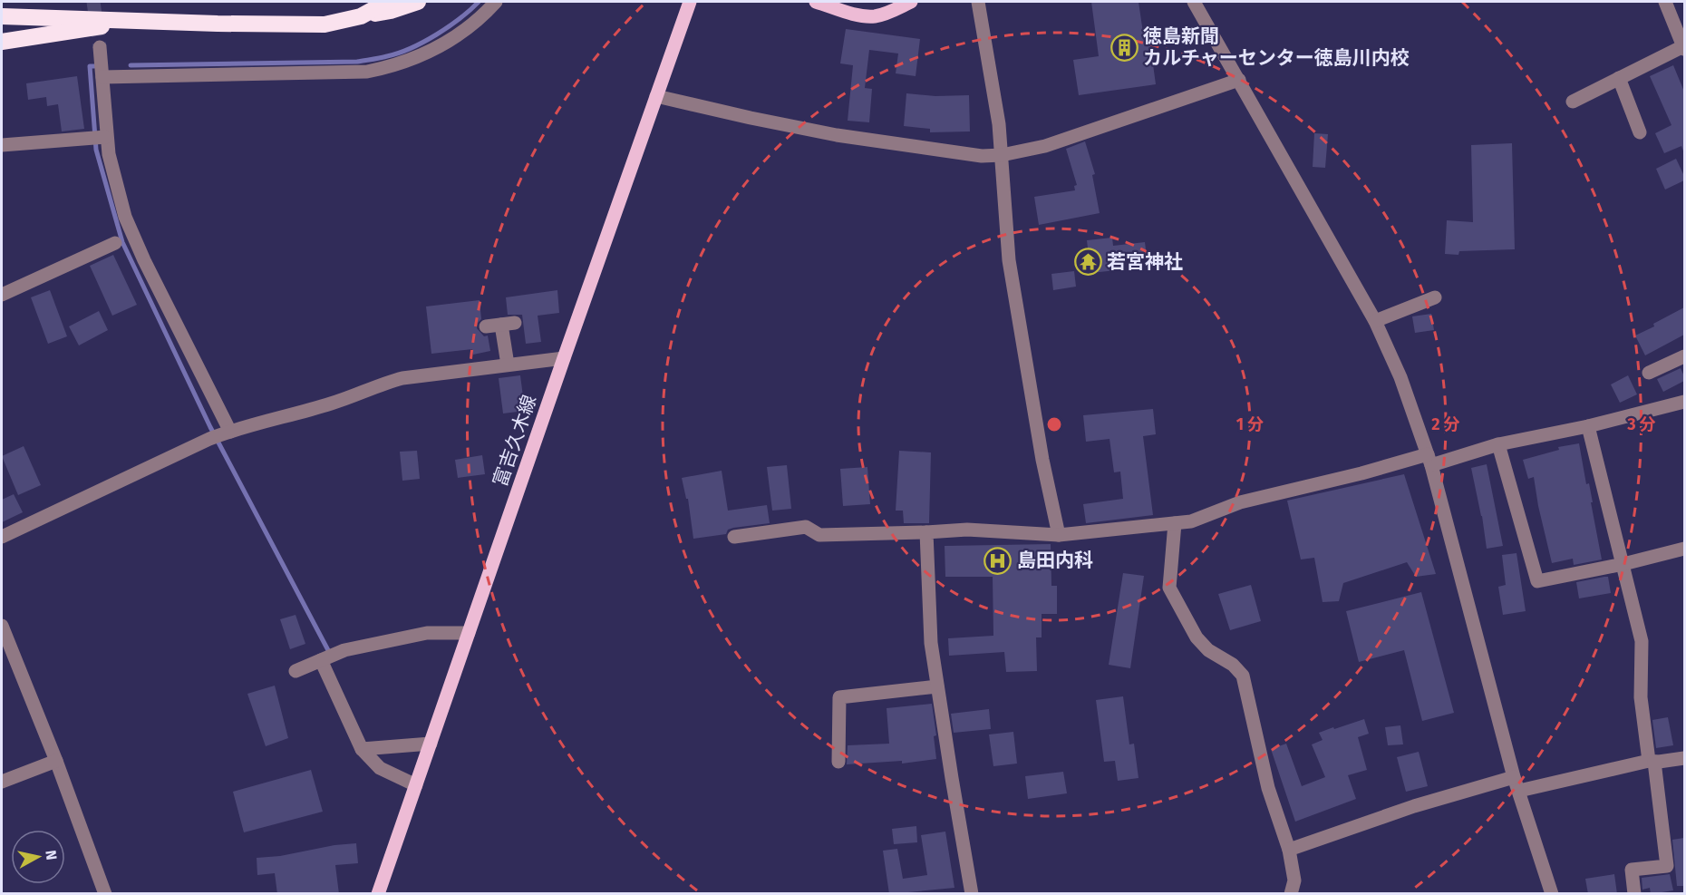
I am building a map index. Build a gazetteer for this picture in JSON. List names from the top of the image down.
{
  "streets": {
    "main road": ["富吉久木線"]
  },
  "places": {
    "building": ["徳島新聞 カルチャーセンター徳島川内校"],
    "temple": ["若宮神社"],
    "hospital": ["島田内科"]
  },
  "north": "right",
  "rings": ["1 分", "2 分", "3 分"]
}
